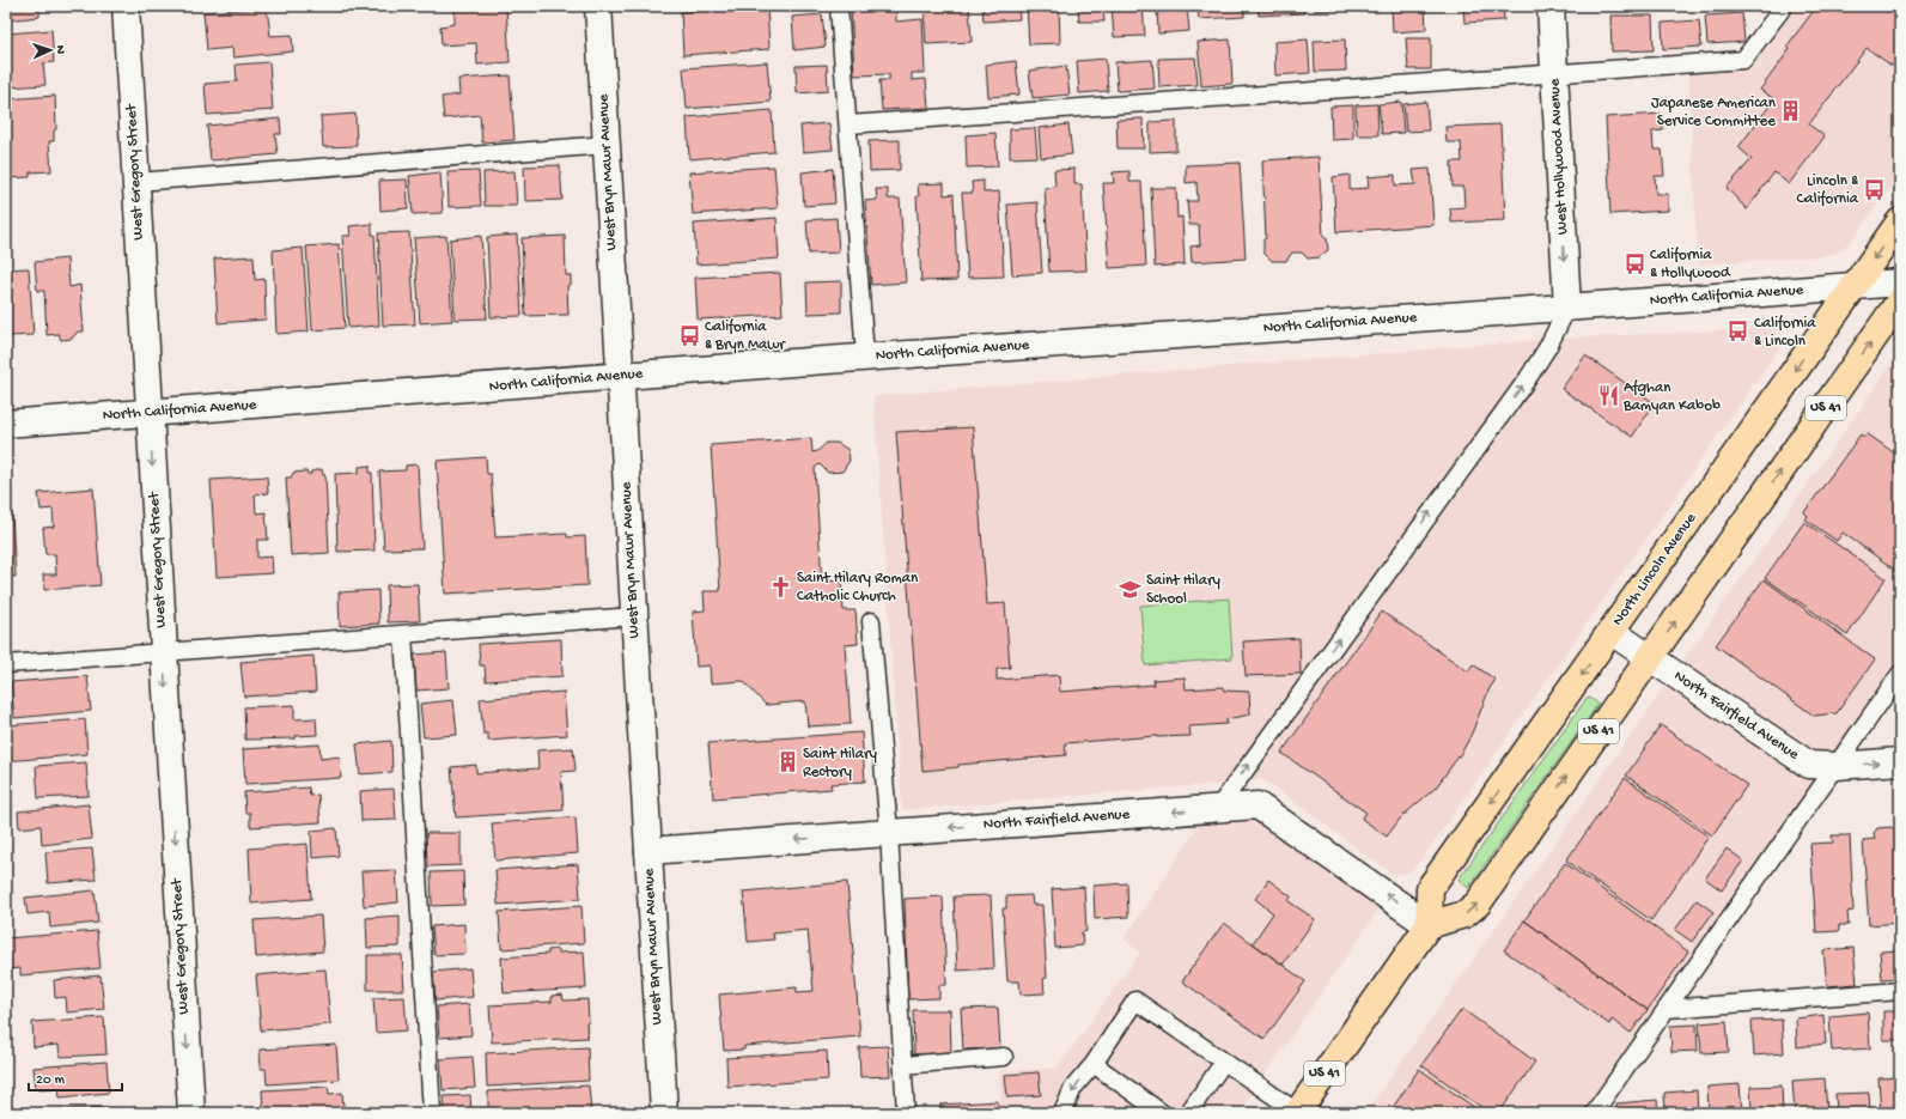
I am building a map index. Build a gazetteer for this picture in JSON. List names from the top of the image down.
{
  "streets": {
    "main road": ["US 41", "North Lincoln Avenue"],
    "street": [
      "West Hollywood Avenue",
      "West Gregory Street",
      "West Bryn Mawr Avenue",
      "North California Avenue",
      "North Fairfield Avenue"
    ]
  },
  "crossings": [
    ["West Hollywood Avenue", "North California Avenue"],
    ["West Gregory Street", "North California Avenue"],
    ["West Bryn Mawr Avenue", "North California Avenue"],
    ["West Bryn Mawr Avenue", "North Fairfield Avenue"],
    ["North California Avenue", "North Lincoln Avenue"],
    ["US 41", "North Lincoln Avenue"],
    ["US 41", "North Fairfield Avenue"],
    ["North Lincoln Avenue", "North Fairfield Avenue"]
  ],
  "one_way": ["West Hollywood Avenue", "West Gregory Street", "North Fairfield Avenue"],
  "places": {
    "building": ["Japanese American Service Committee", "Saint Hilary Rectory"],
    "bus stop": [
      "Lincoln & California",
      "California & Hollywood",
      "California & Lincoln",
      "California & Bryn Mawr"
    ],
    "restaurant": ["Afghan Bamyan Kabob"],
    "church": ["Saint Hilary Roman Catholic Church"],
    "school or university": ["Saint Hilary School"]
  },
  "scale_bar": "20 m",
  "north": "right"
}
